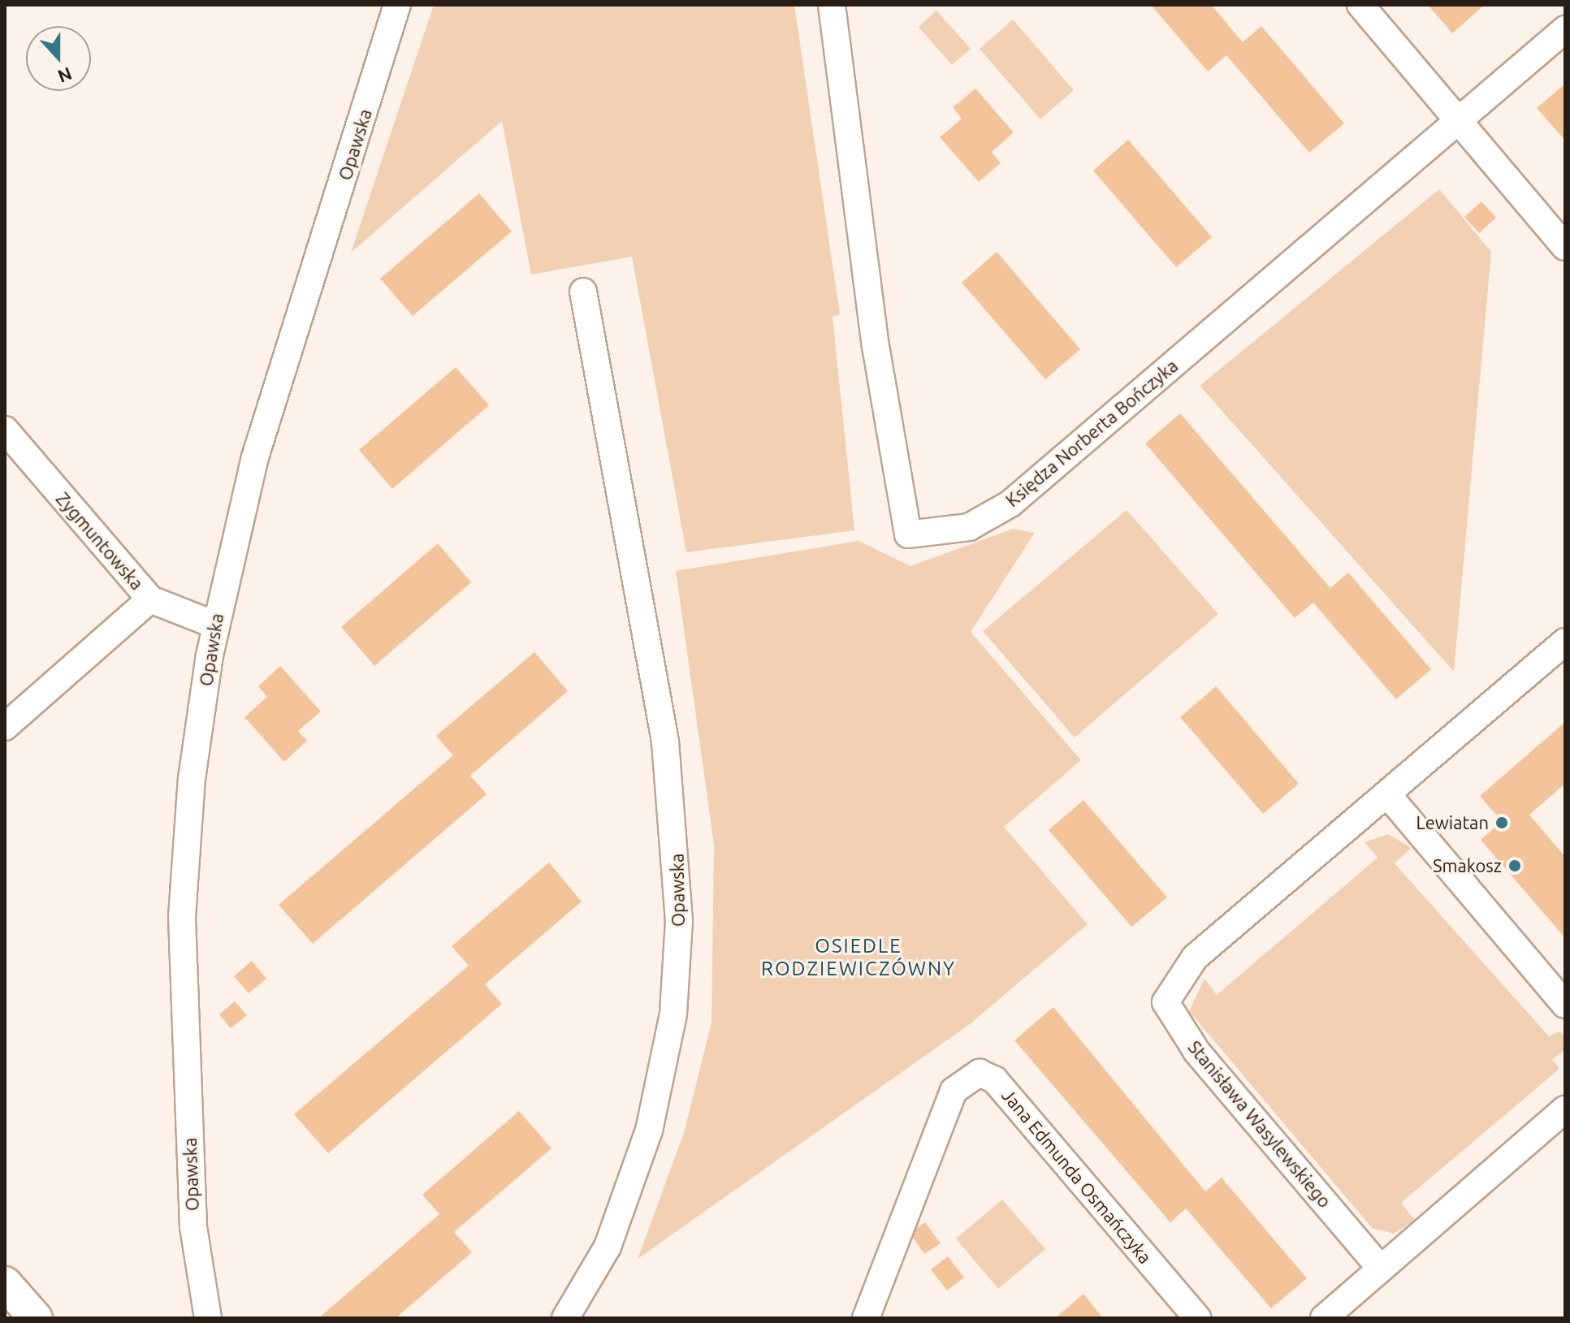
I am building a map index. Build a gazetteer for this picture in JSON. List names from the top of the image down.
{
  "streets": {
    "street": [
      "Opawska",
      "Księdza Norberta Bończyka",
      "Zygmuntowska",
      "Stanisława Wasylewskiego",
      "Jana Edmunda Osmańczyka"
    ]
  },
  "crossings": [
    ["Opawska", "Zygmuntowska"]
  ],
  "districts": ["OSIEDLE RODZIEWICZÓWNY"],
  "places": ["Lewiatan", "Smakosz"],
  "north": "bottom"
}
